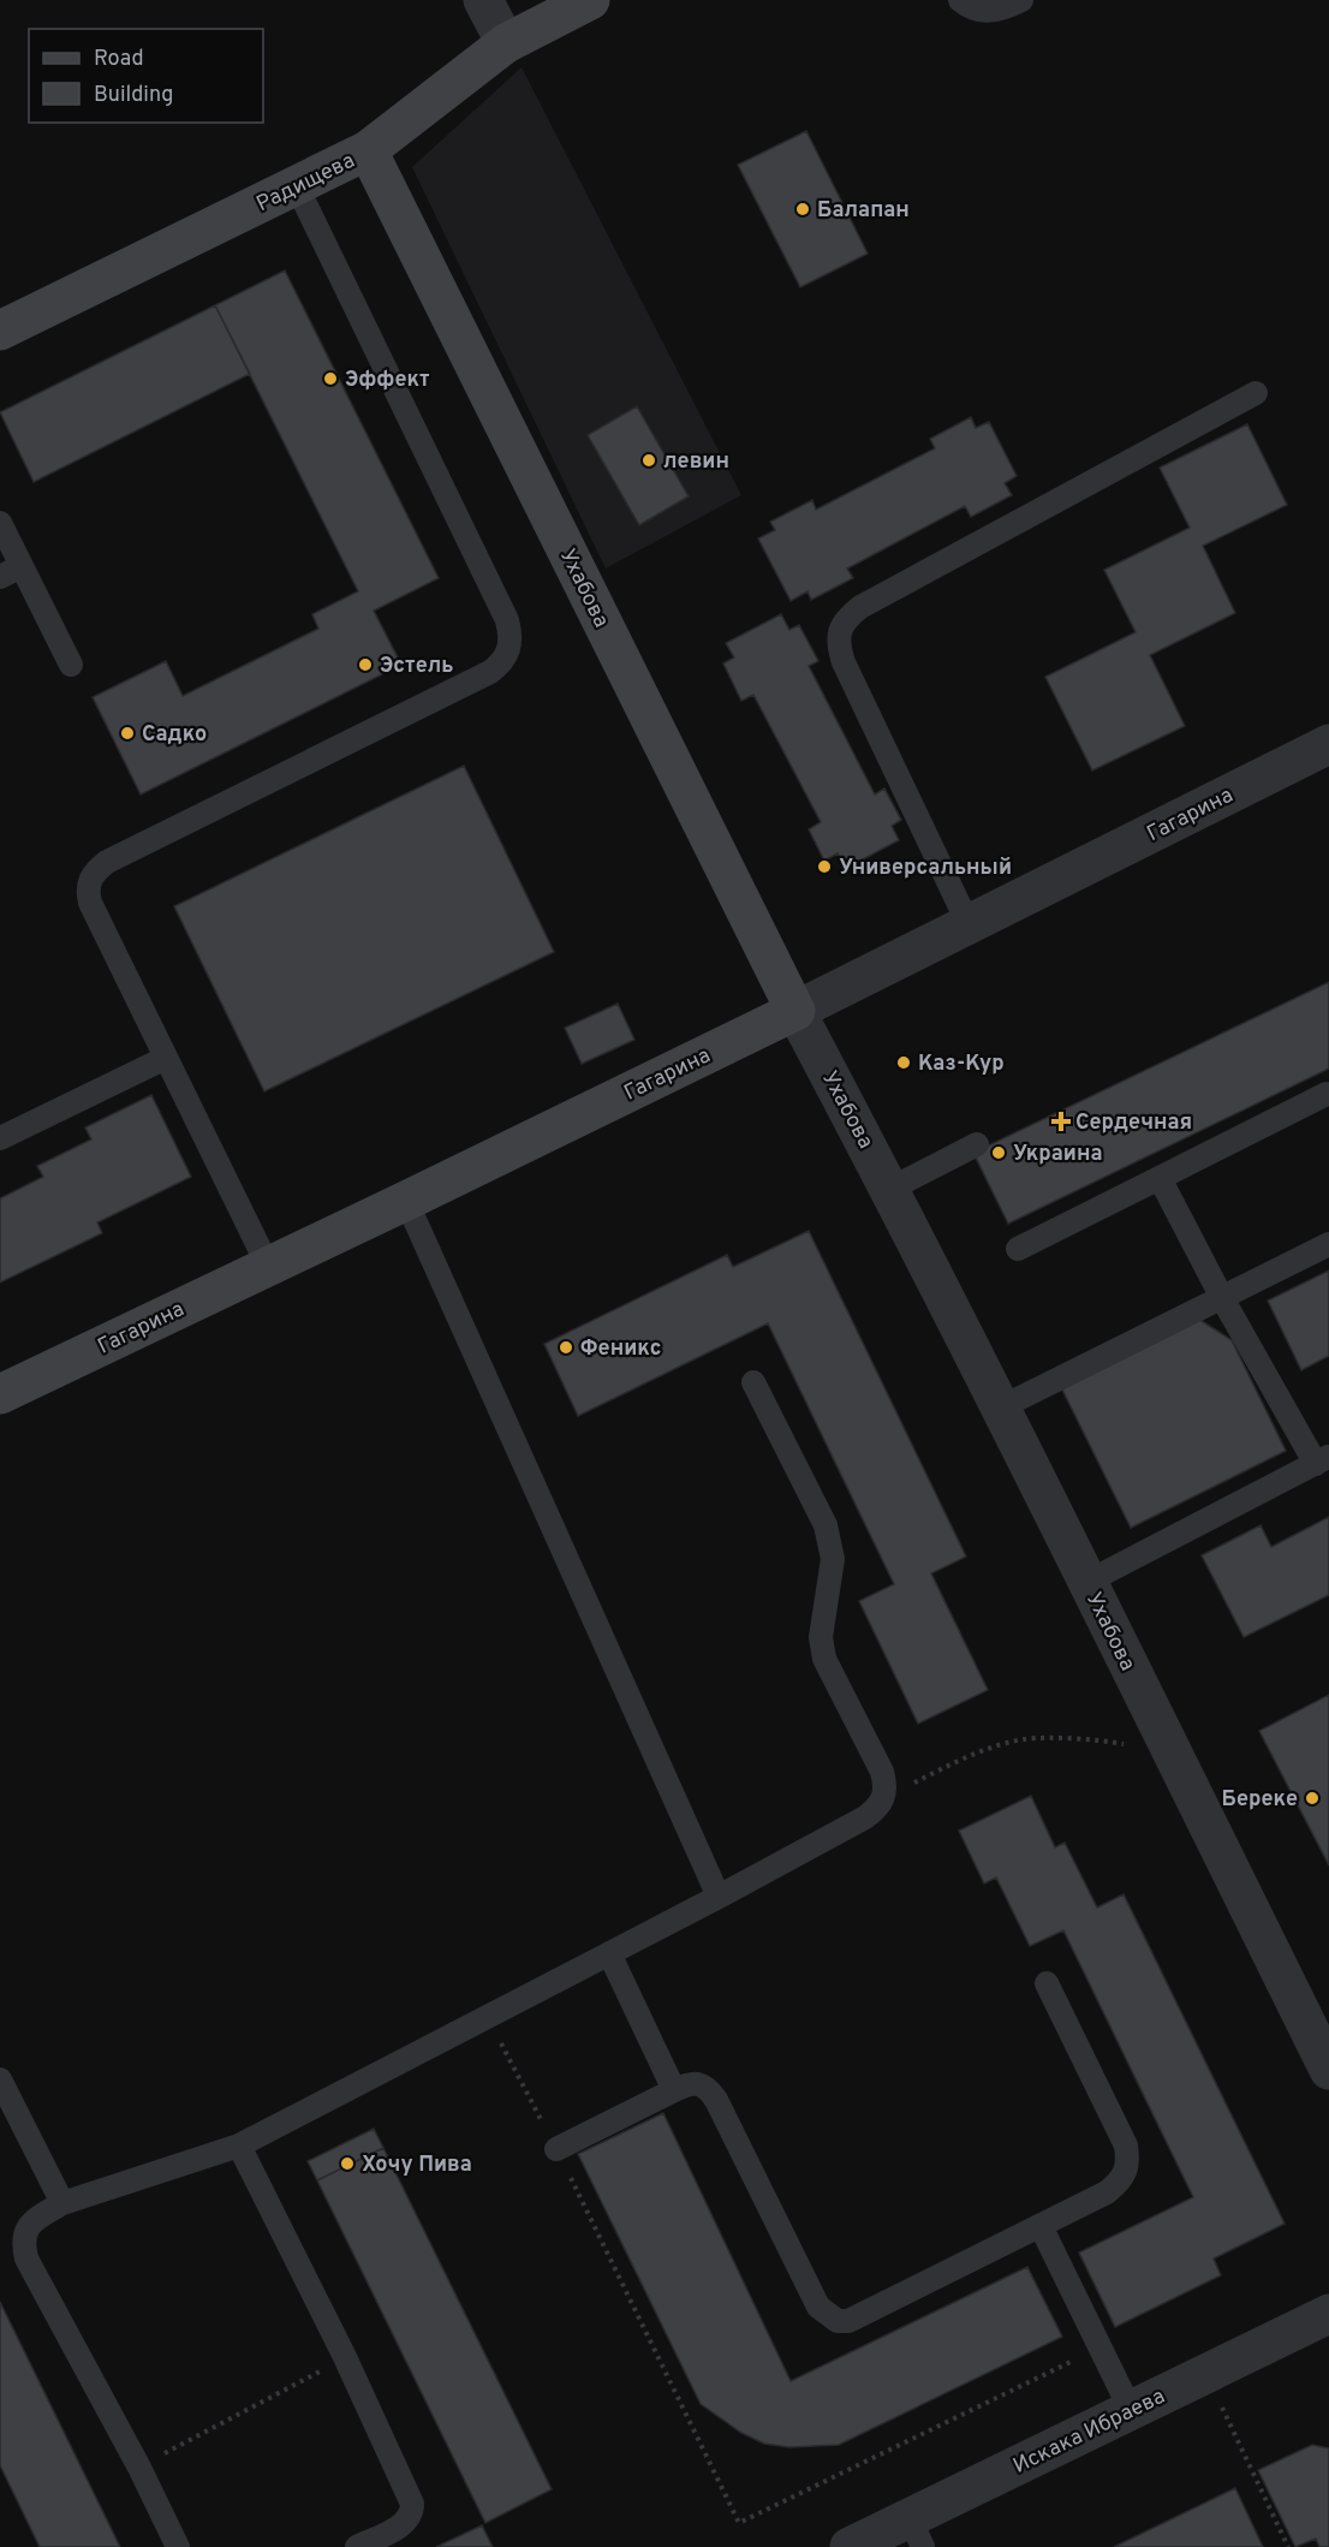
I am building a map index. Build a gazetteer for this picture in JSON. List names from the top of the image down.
{
  "streets": {
    "street": [
      "Радищева",
      "Ухабова",
      "Гагарина",
      "Искака Ибраева"
    ]
  },
  "crossings": [
    ["Радищева", "Ухабова"],
    ["Ухабова", "Гагарина"]
  ],
  "places": {
    "other": [
      "Балапан",
      "Эффект",
      "левин",
      "Эстель",
      "Садко",
      "Универсальный",
      "Каз-Кур",
      "Украина",
      "Феникс",
      "Береке",
      "Хочу Пива"
    ],
    "health": ["Сердечная"]
  },
  "legend": ["Road", "Building"]
}
